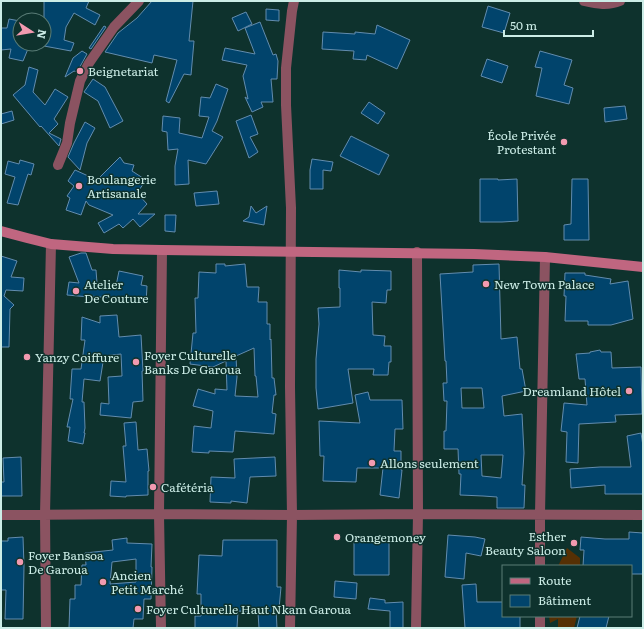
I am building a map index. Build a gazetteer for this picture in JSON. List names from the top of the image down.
{
  "places": [
    "Beignetariat",
    "École Privée Protestant",
    "Boulangerie Artisanale",
    "New Town Palace",
    "Atelier De Couture",
    "Yanzy Coiffure",
    "Foyer Culturelle Banks De Garoua",
    "Dreamland Hôtel",
    "Allons seulement",
    "Cafétéria",
    "Orangemoney",
    "Esther Beauty Saloon",
    "Foyer Bansoa De Garoua",
    "Ancien Petit Marché",
    "Foyer Culturelle Haut Nkam Garoua"
  ],
  "legend": ["Route", "Bâtiment"],
  "scale_bar": "50 m",
  "north": "right"
}
